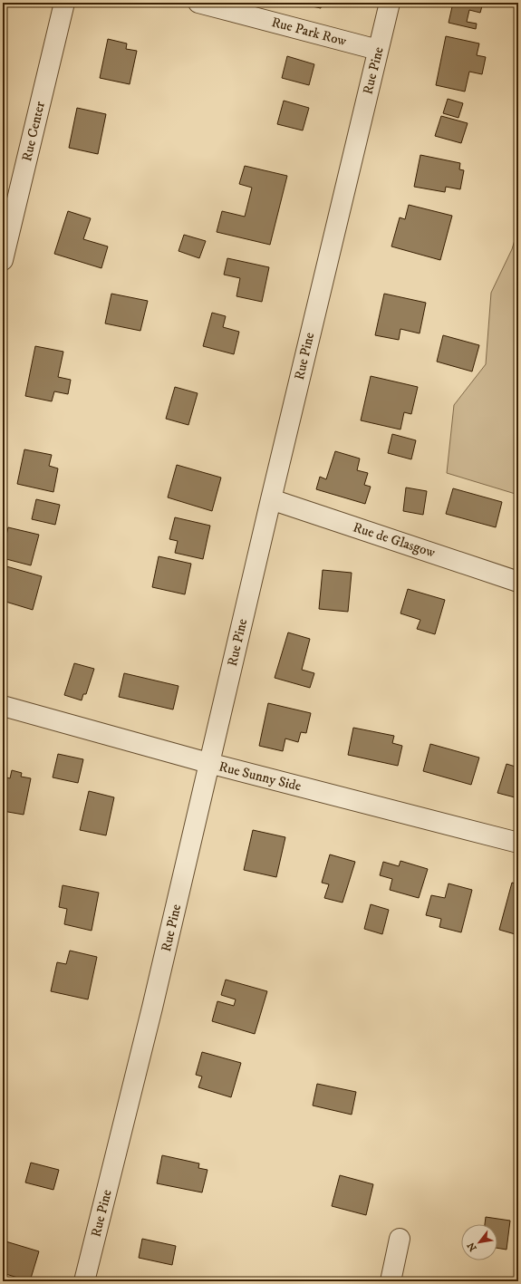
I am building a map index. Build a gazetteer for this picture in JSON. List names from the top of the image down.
{
  "streets": {
    "street": [
      "Rue Park Row",
      "Rue Pine",
      "Rue Center",
      "Rue de Glasgow",
      "Rue Sunny Side"
    ]
  },
  "crossings": [
    ["Rue Park Row", "Rue Pine"],
    ["Rue Pine", "Rue de Glasgow"],
    ["Rue Pine", "Rue Sunny Side"]
  ],
  "north": "bottom left"
}
